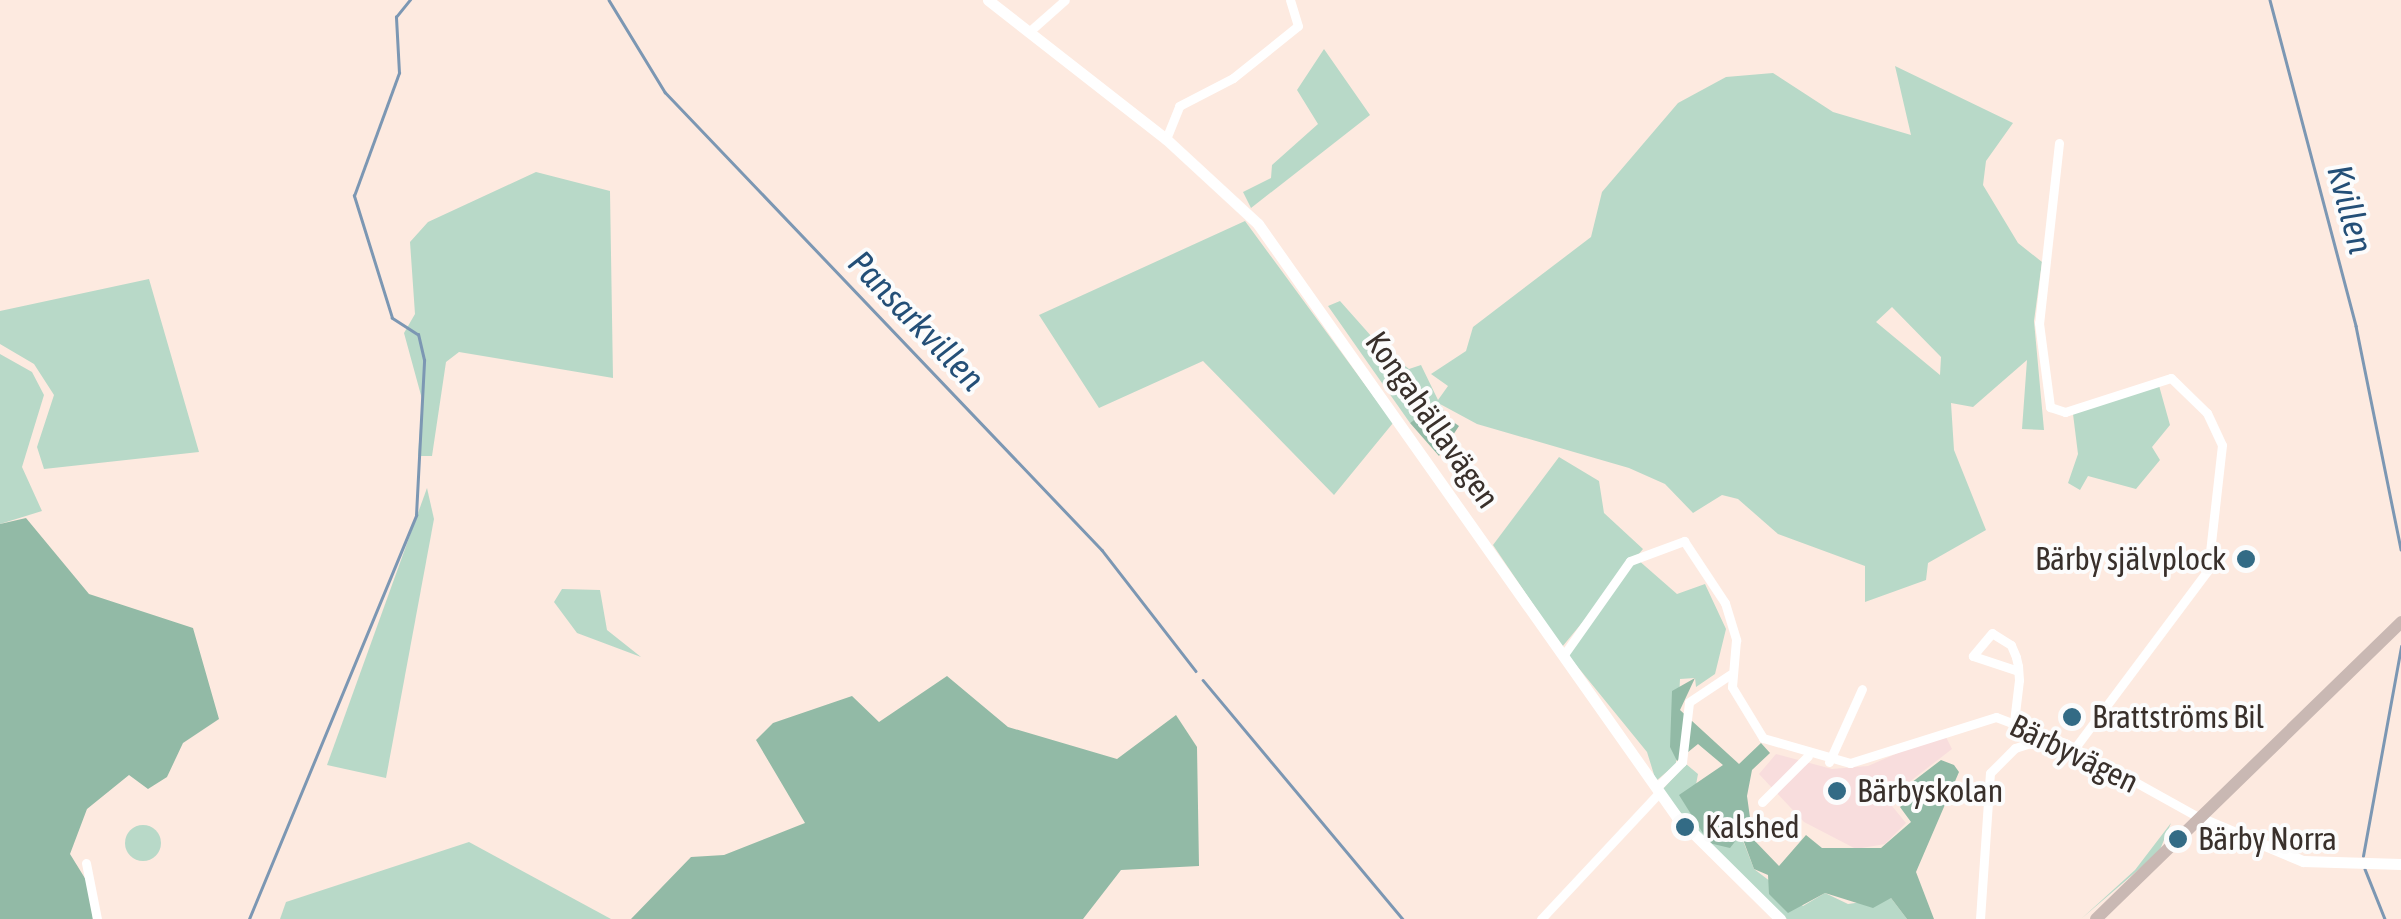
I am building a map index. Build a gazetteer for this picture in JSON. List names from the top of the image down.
{
  "streets": {
    "street": ["Kongahällavägen", "Bärbyvägen"]
  },
  "water": ["Kvillen", "Pansarkvillen"],
  "places": [
    "Bärby självplock",
    "Brattströms Bil",
    "Bärbyskolan",
    "Kalshed",
    "Bärby Norra"
  ]
}
